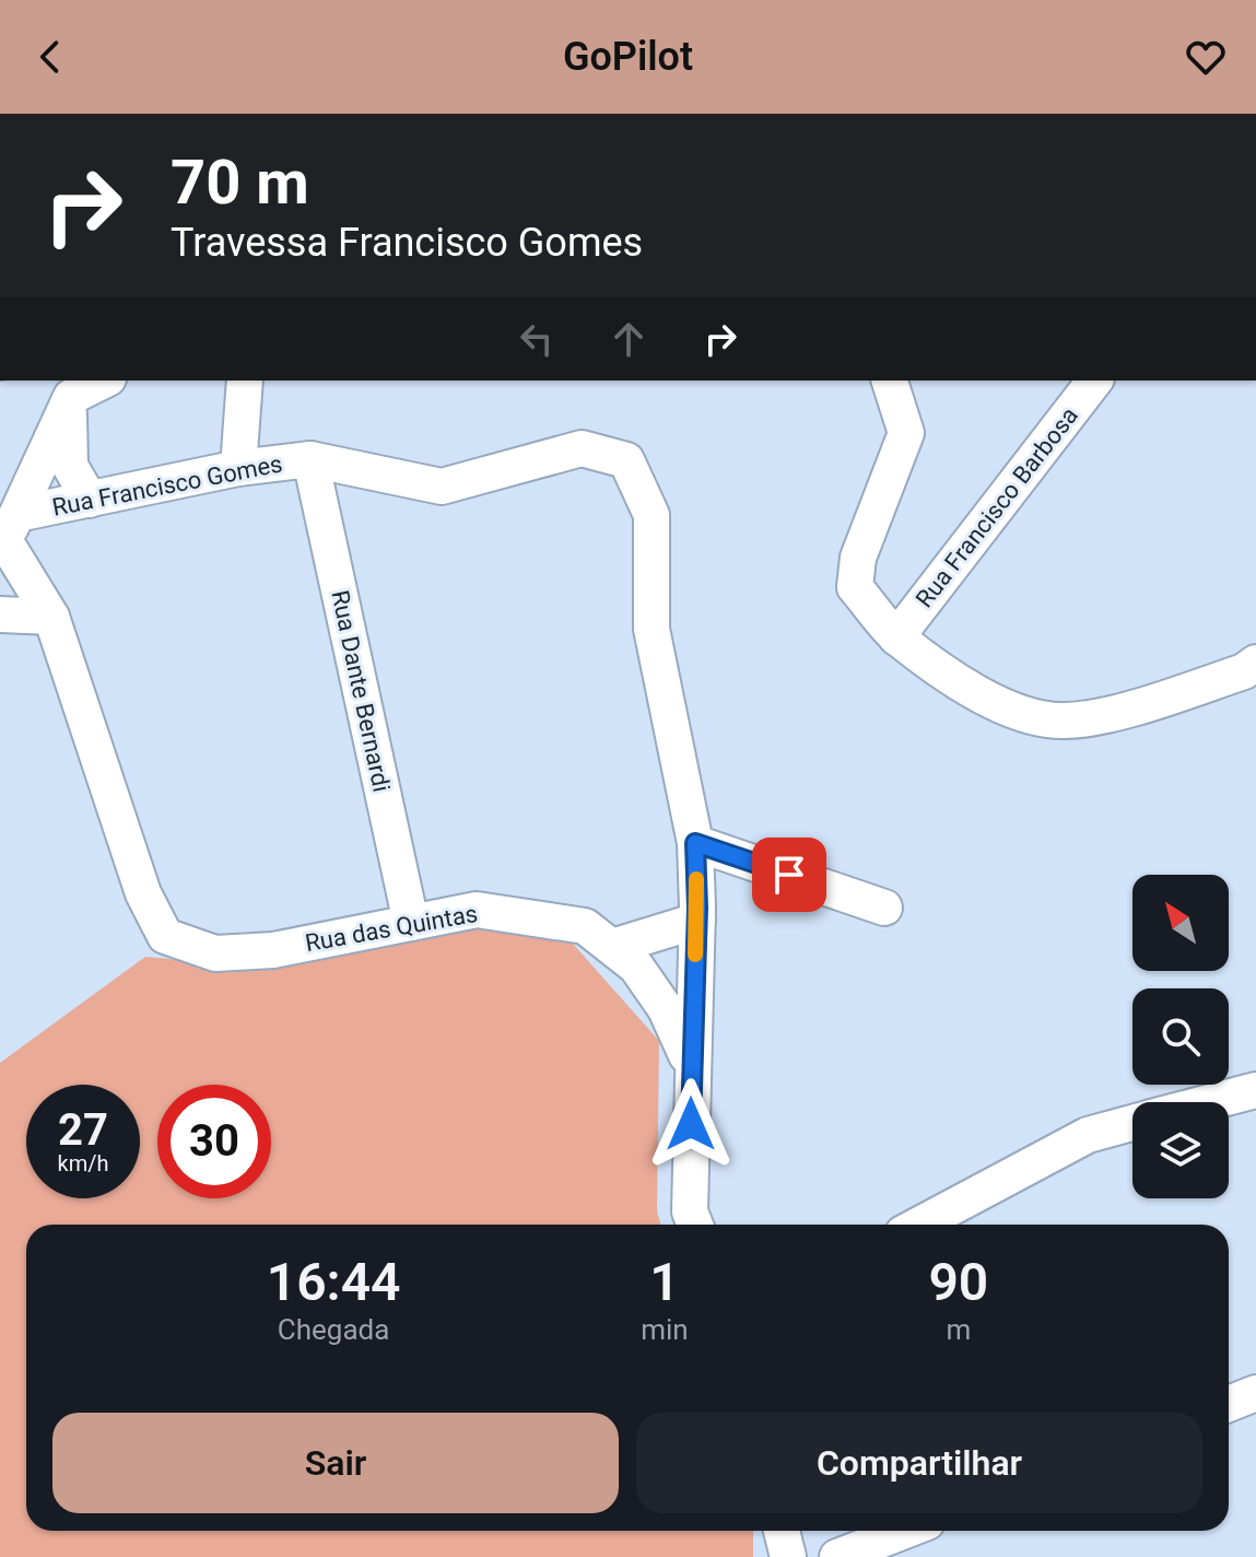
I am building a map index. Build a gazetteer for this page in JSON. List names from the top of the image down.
{
  "streets": {
    "street": [
      "Rua Francisco Gomes",
      "Rua Francisco Barbosa",
      "Rua Dante Bernardi",
      "Rua das Quintas"
    ]
  },
  "crossings": [
    ["Rua Francisco Gomes", "Rua Dante Bernardi"],
    ["Rua Francisco Gomes", "Rua das Quintas"],
    ["Rua Dante Bernardi", "Rua das Quintas"]
  ],
  "north": "top left",
  "page": {
    "header": "GoPilot",
    "turn": ["70 m", "Travessa Francisco Gomes"],
    "speed": "27 km/h",
    "limit": "30",
    "eta": [
      "16:44",
      "Chegada",
      "1",
      "min",
      "90",
      "m"
    ],
    "buttons": ["Sair", "Compartilhar"]
  }
}
